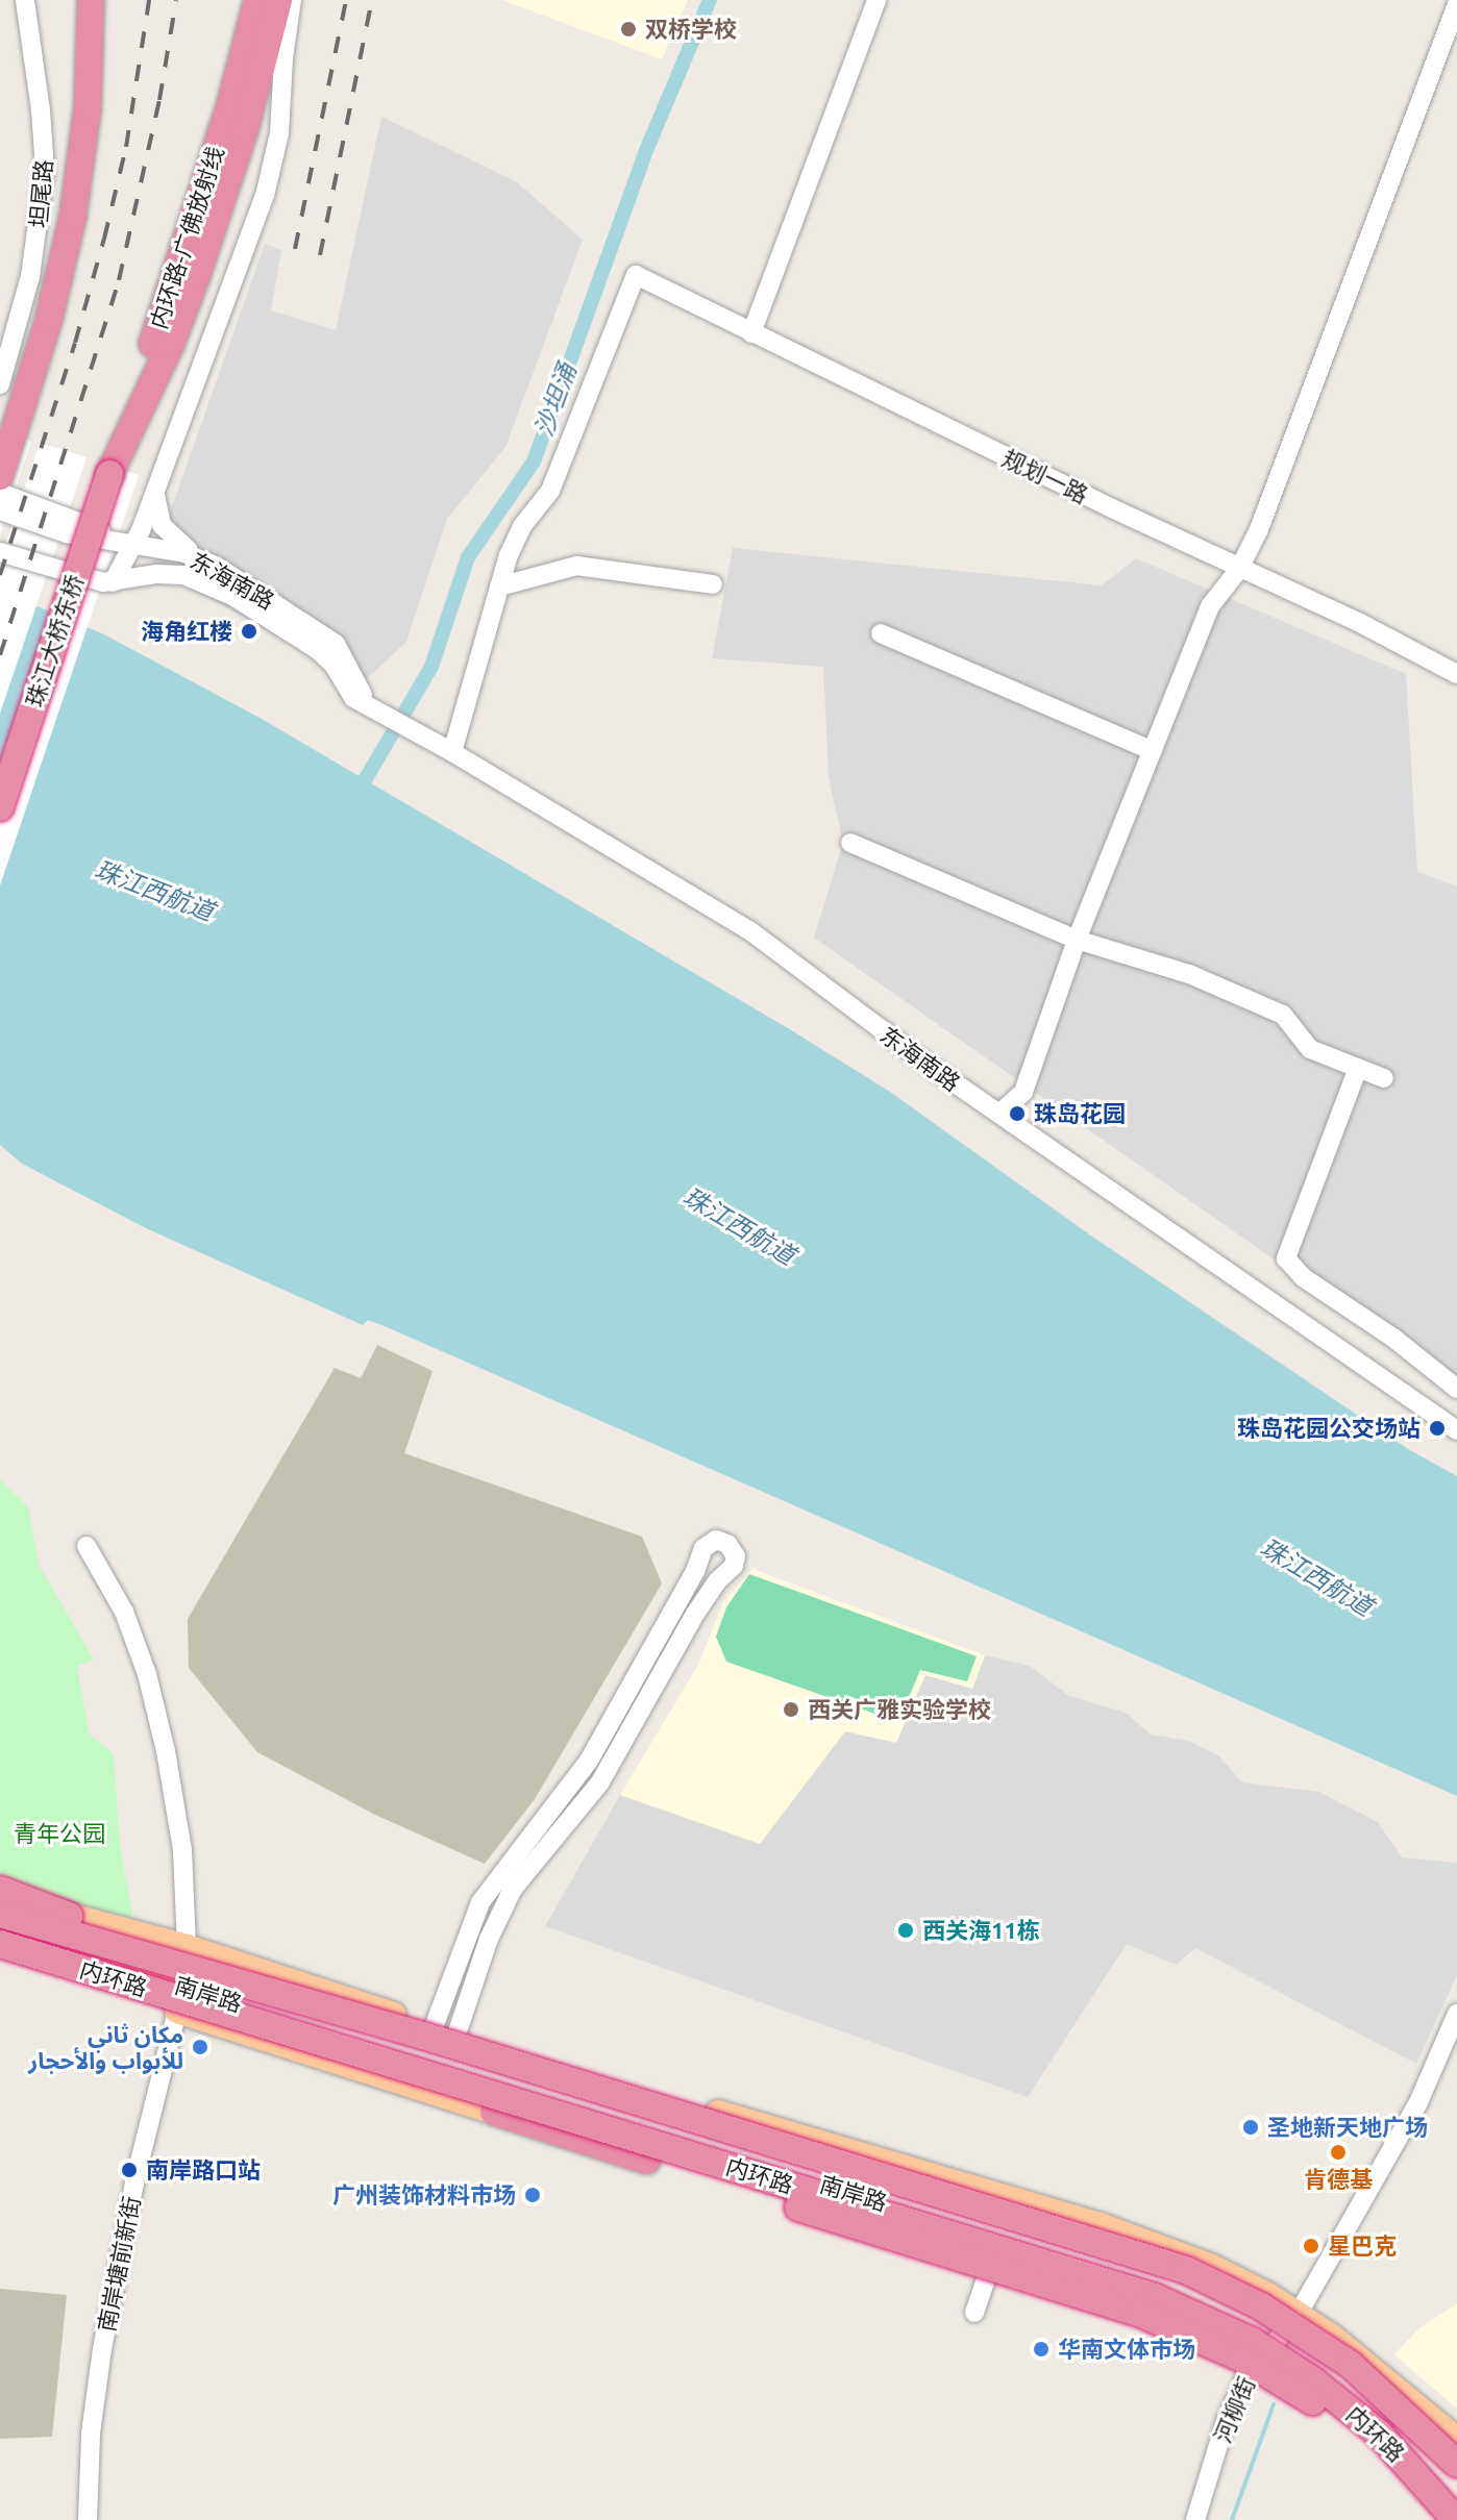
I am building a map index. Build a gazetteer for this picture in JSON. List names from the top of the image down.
{
  "streets": {
    "highway": ["内环路-广佛放射线", "珠江大桥东桥", "内环路"],
    "main road": ["南岸路"],
    "street": [
      "坦尾路",
      "规划一路",
      "东海南路",
      "南岸塘前新街",
      "河柳街"
    ]
  },
  "crossings": [
    ["内环路-广佛放射线", "珠江大桥东桥"],
    ["内环路", "南岸路"],
    ["南岸路", "河柳街"]
  ],
  "water": ["沙坦涌", "珠江西航道"],
  "parks": ["青年公园"],
  "places": [
    "双桥学校",
    "海角红楼",
    "珠岛花园",
    "珠岛花园公交场站",
    "西关广雅实验学校",
    "西关海11栋",
    "مكان ثاني للأبواب والأحجار",
    "圣地新天地广场",
    "肯德基",
    "南岸路口站",
    "广州装饰材料市场",
    "星巴克",
    "华南文体市场"
  ]
}
